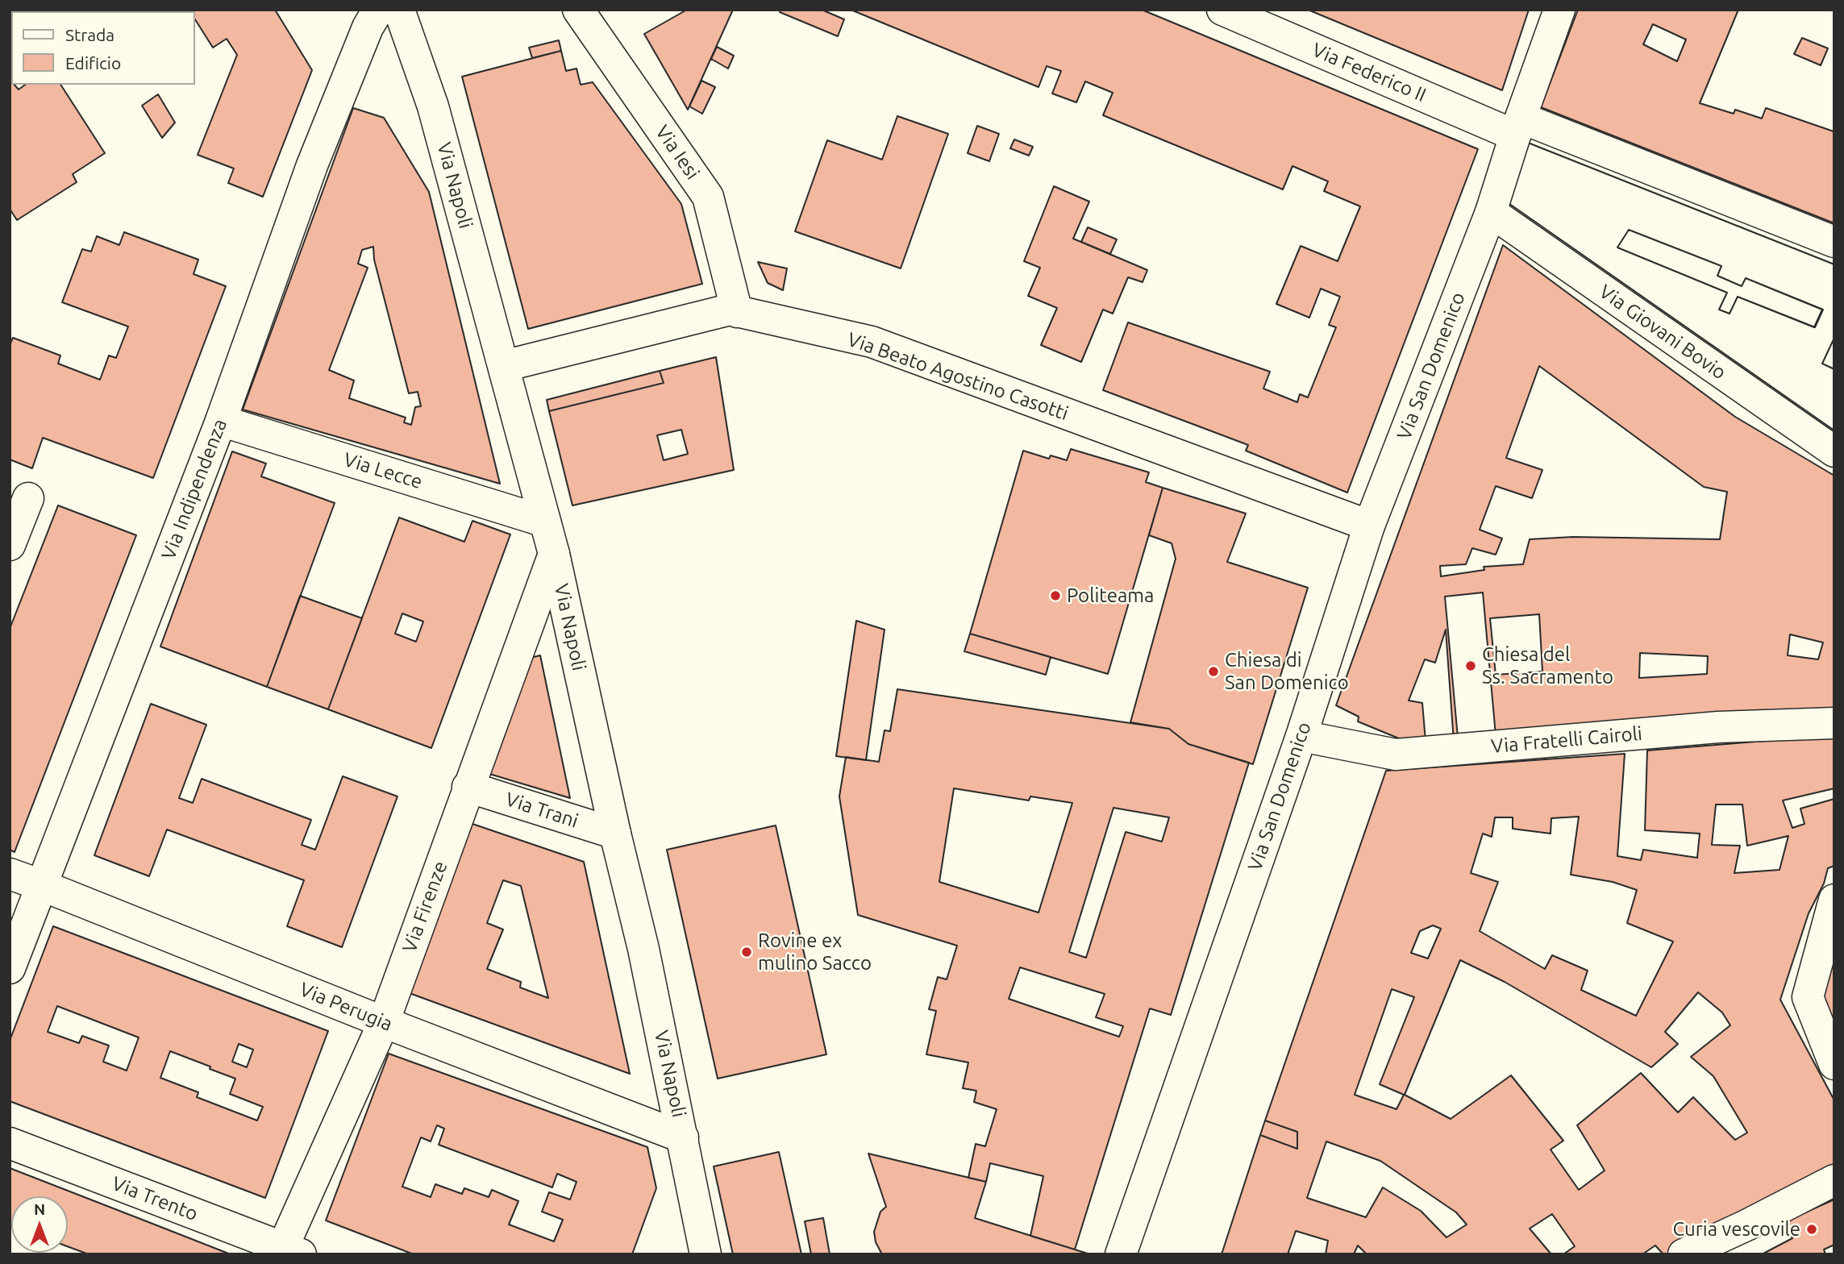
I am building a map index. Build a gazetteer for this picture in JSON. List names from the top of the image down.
{
  "streets": {
    "street": [
      "Via Federico II",
      "Via Iesi",
      "Via Napoli",
      "Via Giovani Bovio",
      "Via San Domenico",
      "Via Beato Agostino Casotti",
      "Via Lecce",
      "Via Indipendenza",
      "Via Fratelli Cairoli",
      "Via Trani",
      "Via Firenze",
      "Via Perugia",
      "Via Trento"
    ]
  },
  "crossings": [
    ["Via Federico II", "Via San Domenico"],
    ["Via Iesi", "Via Beato Agostino Casotti"],
    ["Via Napoli", "Via Beato Agostino Casotti"],
    ["Via Napoli", "Via Lecce"],
    ["Via Napoli", "Via Trani"],
    ["Via Napoli", "Via Firenze"],
    ["Via Napoli", "Via Perugia"],
    ["Via Giovani Bovio", "Via San Domenico"],
    ["Via San Domenico", "Via Beato Agostino Casotti"],
    ["Via San Domenico", "Via Fratelli Cairoli"],
    ["Via Lecce", "Via Indipendenza"],
    ["Via Indipendenza", "Via Perugia"],
    ["Via Trani", "Via Firenze"],
    ["Via Firenze", "Via Perugia"],
    ["Via Firenze", "Via Trento"]
  ],
  "places": [
    "Politeama",
    "Chiesa del Ss. Sacramento",
    "Chiesa di San Domenico",
    "Rovine ex mulino Sacco",
    "Curia vescovile"
  ],
  "legend": ["Strada", "Edificio"],
  "north": "top"
}
